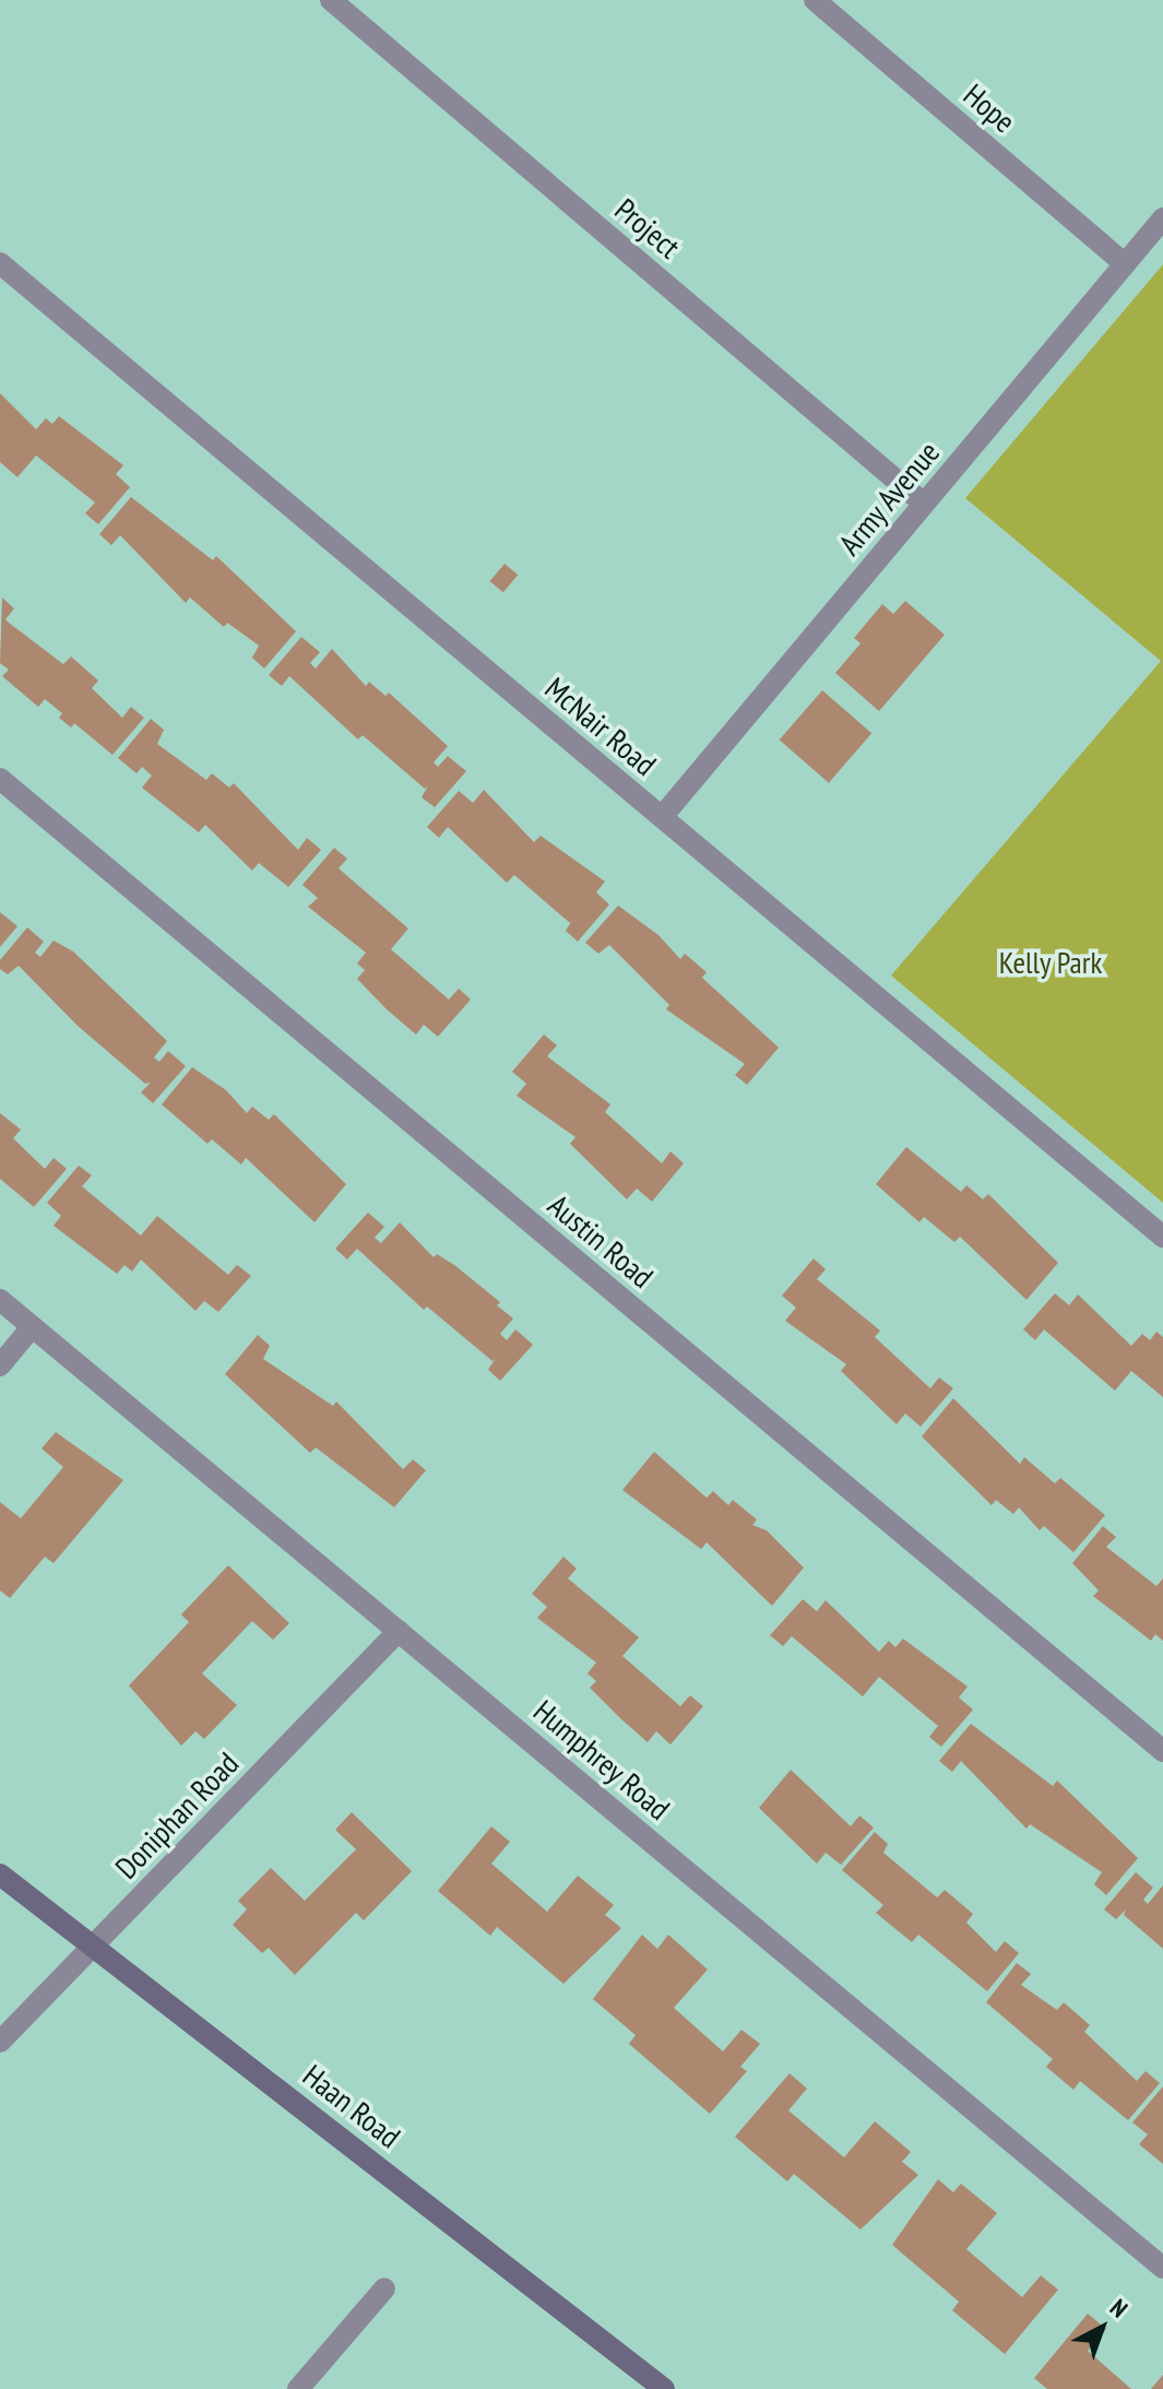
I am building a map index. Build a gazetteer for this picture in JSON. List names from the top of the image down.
{
  "streets": {
    "street": [
      "Hope",
      "Project",
      "Army Avenue",
      "McNair Road",
      "Austin Road",
      "Humphrey Road",
      "Doniphan Road",
      "Haan Road"
    ]
  },
  "crossings": [
    ["Hope", "Army Avenue"],
    ["Project", "Army Avenue"],
    ["Army Avenue", "McNair Road"],
    ["Humphrey Road", "Doniphan Road"],
    ["Doniphan Road", "Haan Road"]
  ],
  "parks": ["Kelly Park"],
  "north": "top right"
}
